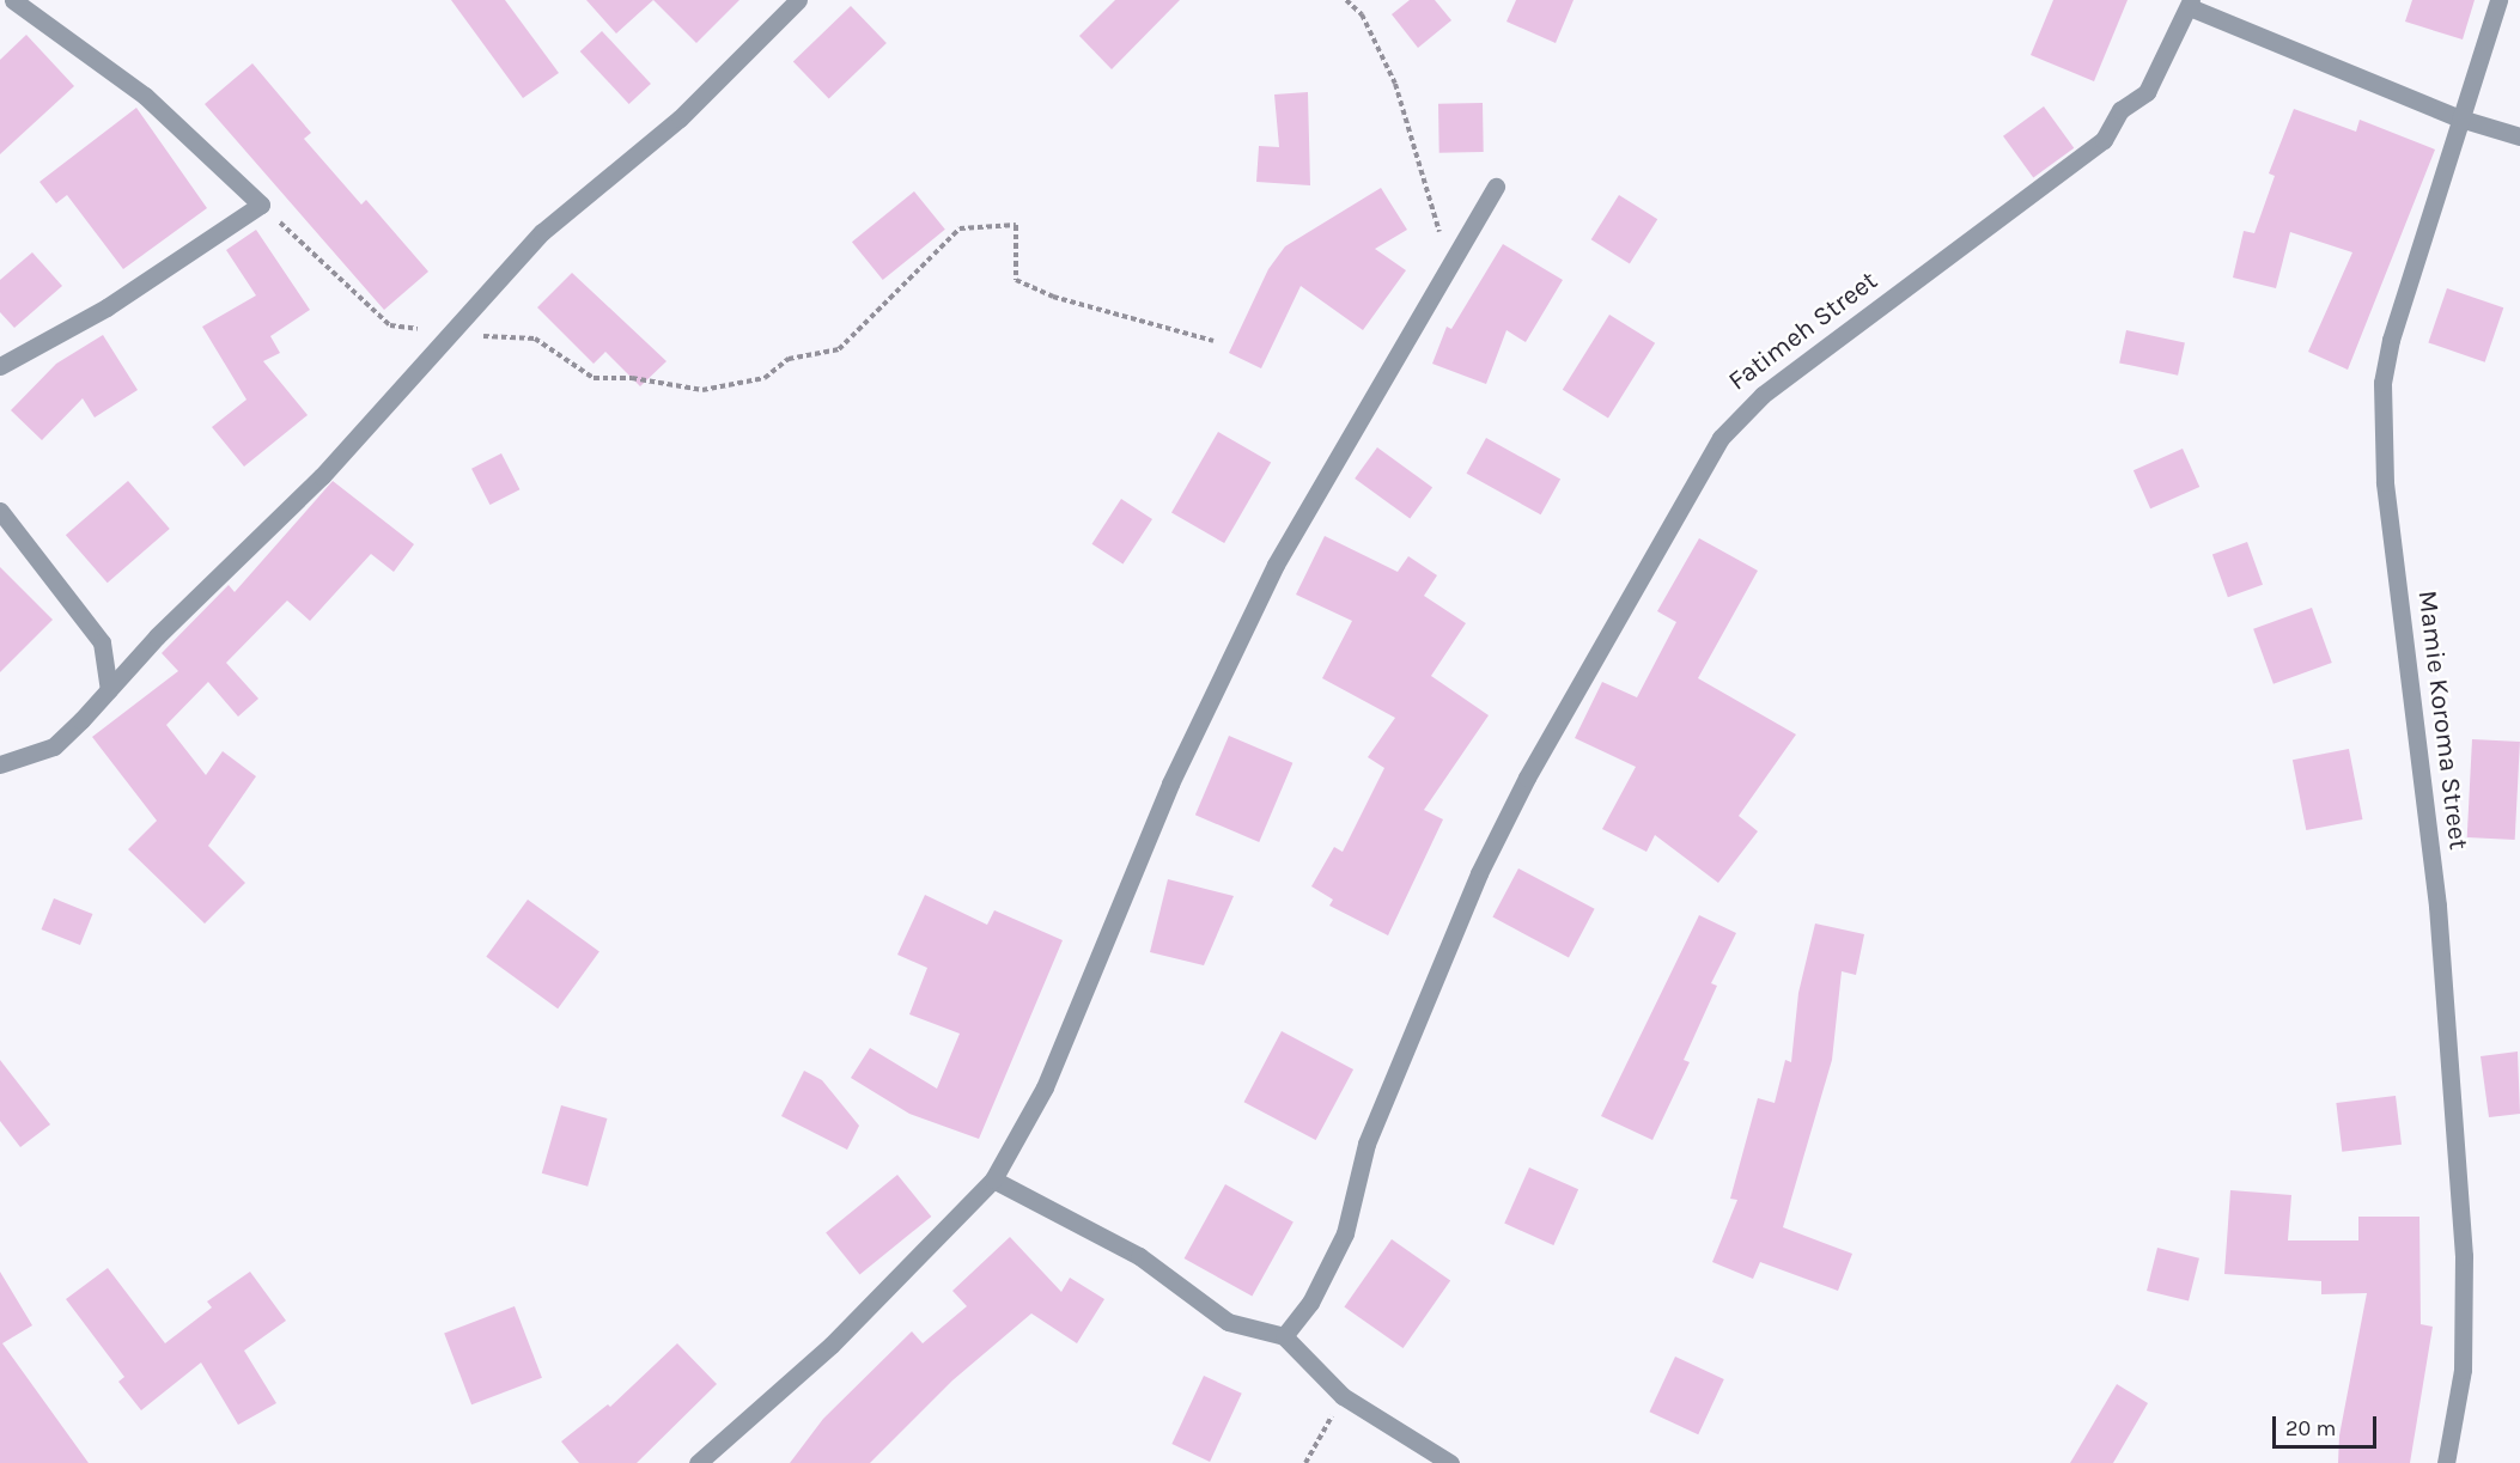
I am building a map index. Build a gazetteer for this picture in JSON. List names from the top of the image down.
{
  "streets": {
    "street": ["Fatimeh Street", "Mamie Koroma Street"]
  },
  "scale_bar": "20 m"
}
